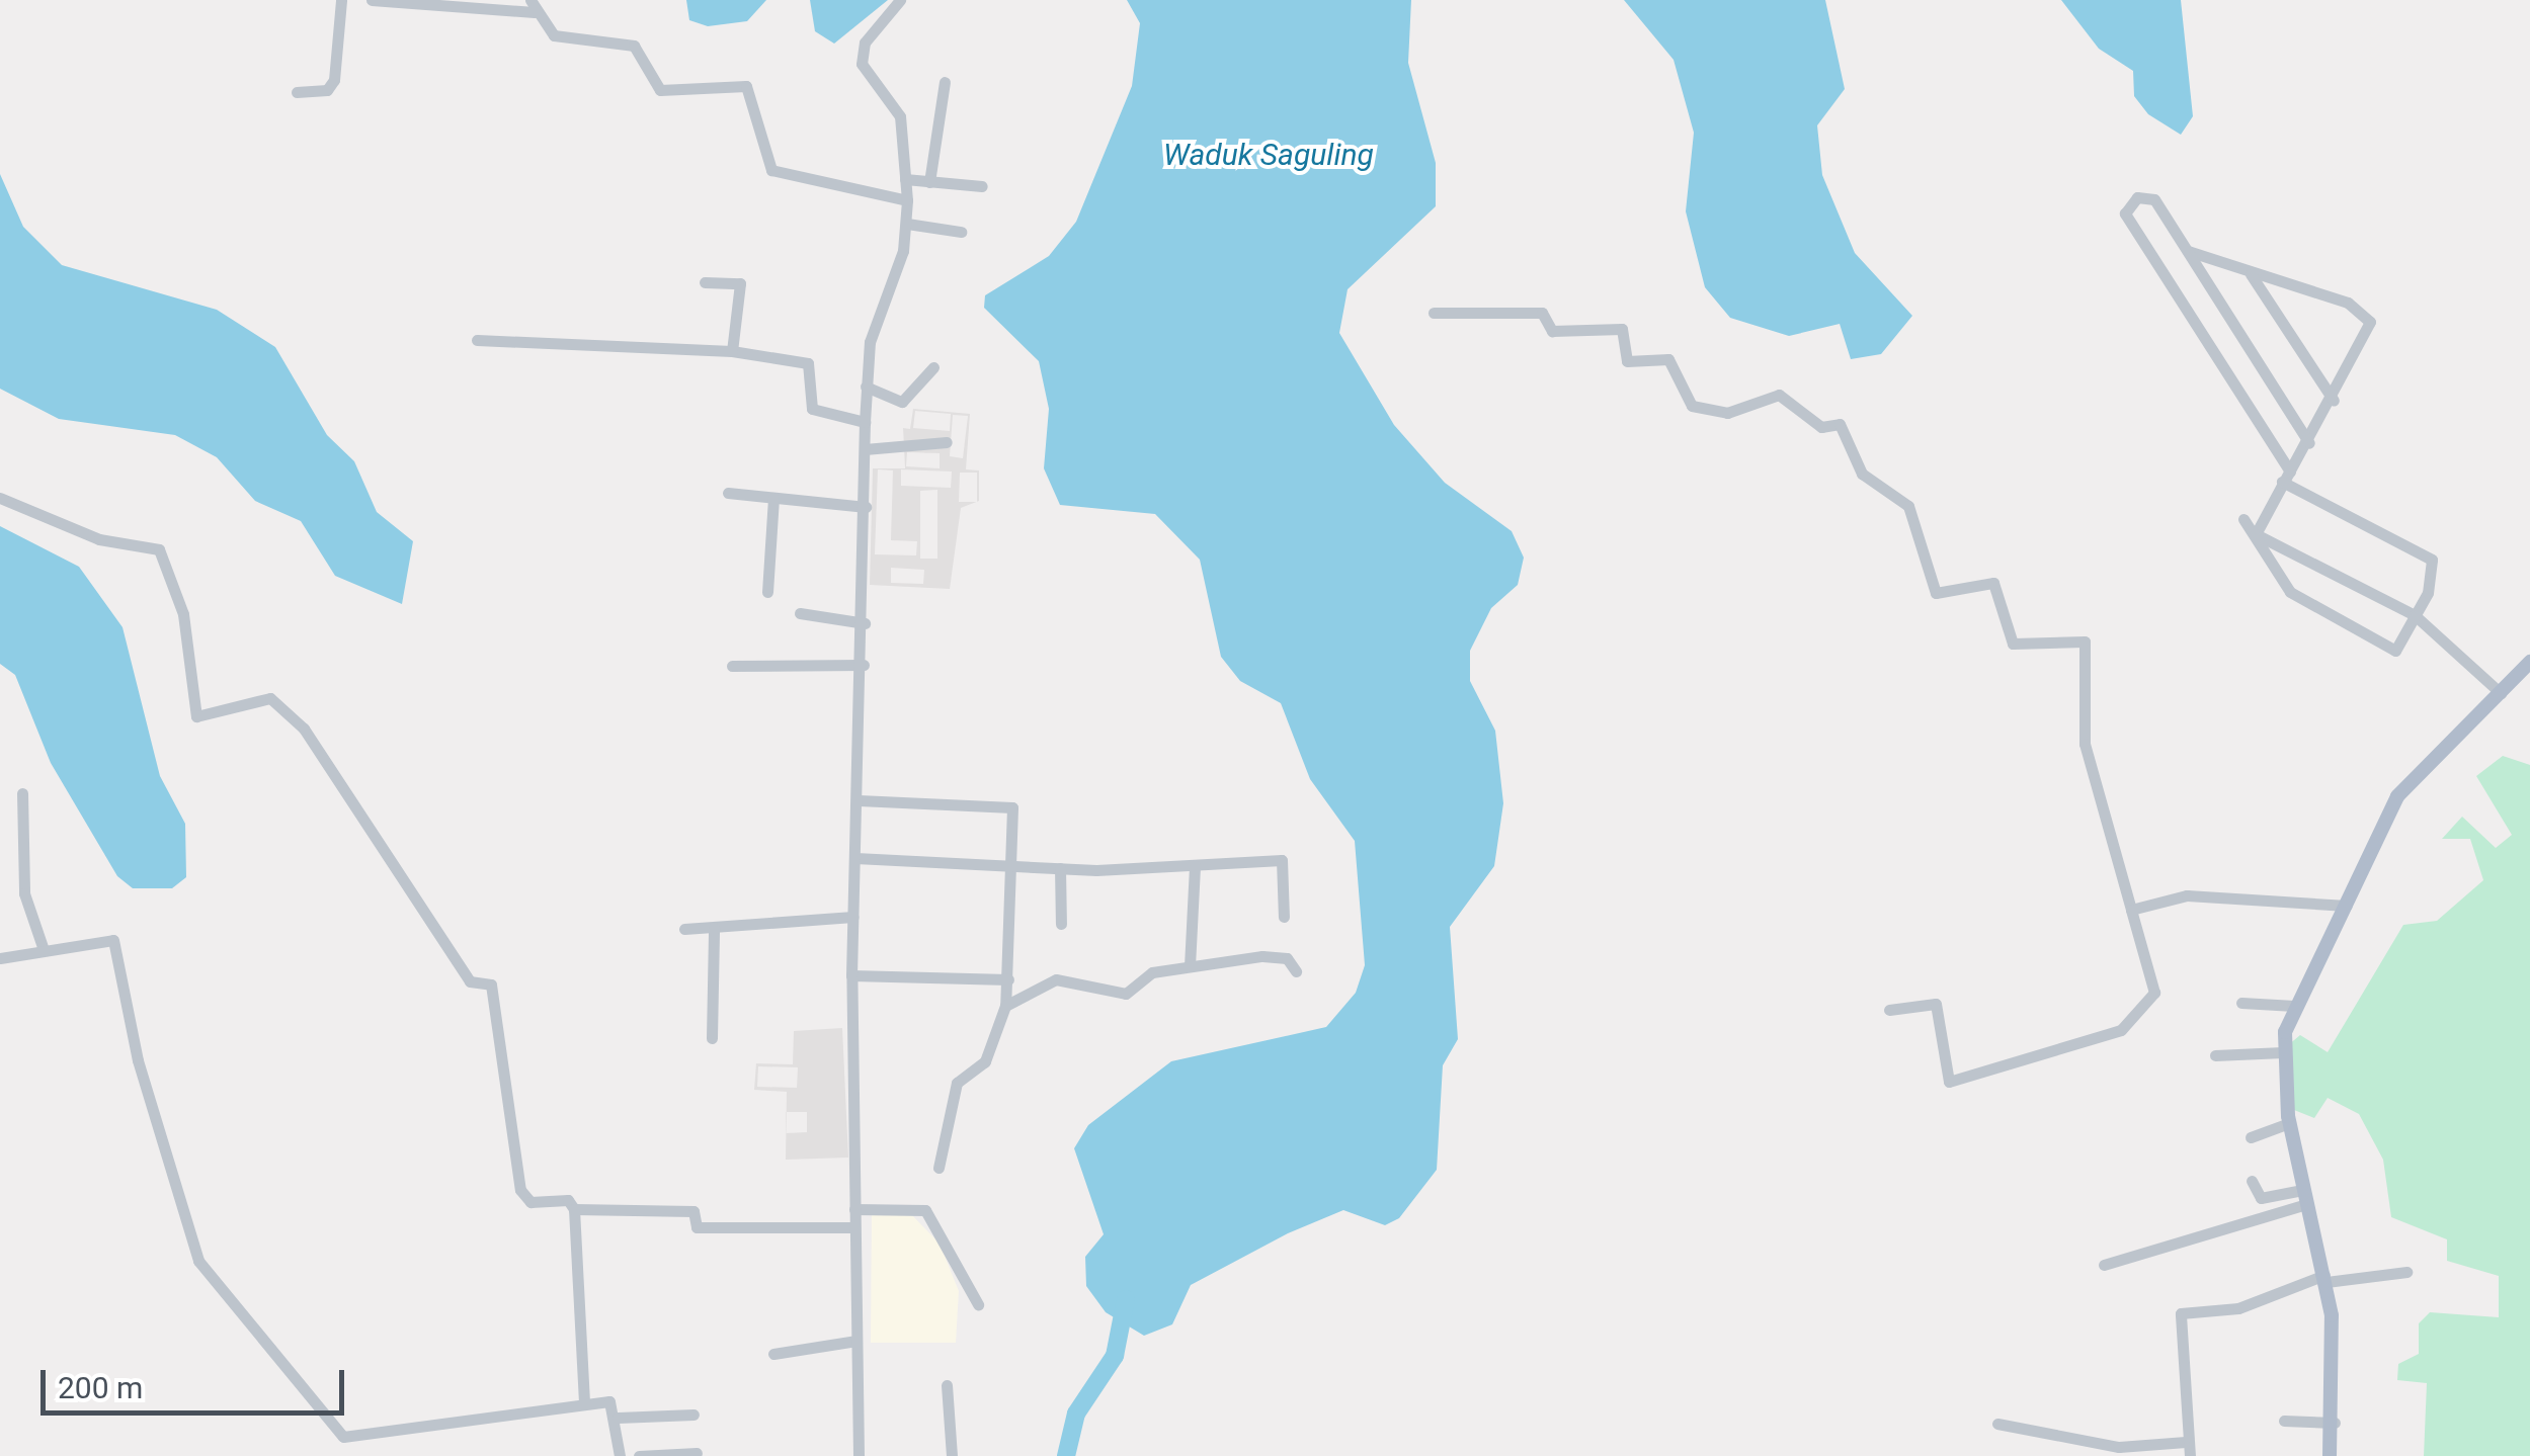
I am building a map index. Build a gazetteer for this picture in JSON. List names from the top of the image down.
{
  "water": ["Waduk Saguling"],
  "scale_bar": "200 m"
}
